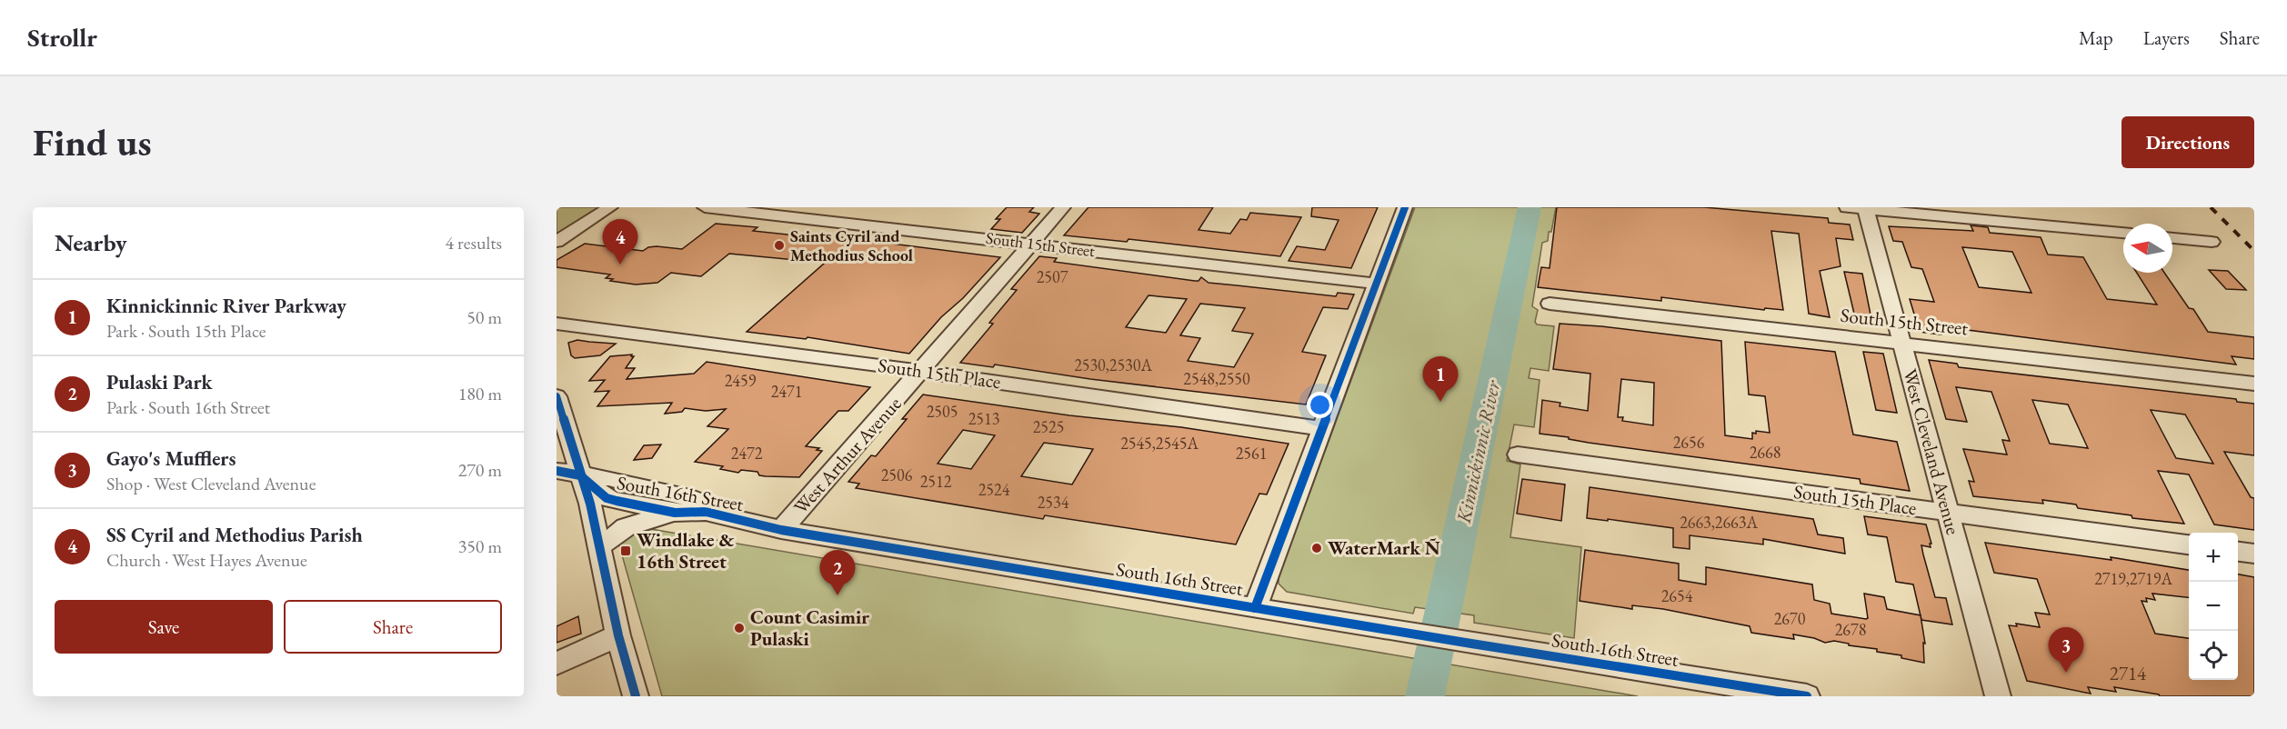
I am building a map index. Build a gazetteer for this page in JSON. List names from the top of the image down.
{
  "streets": {
    "street": [
      "South 15th Street",
      "South 15th Place",
      "West Cleveland Avenue",
      "West Arthur Avenue",
      "South 16th Street"
    ]
  },
  "crossings": [
    ["South 15th Street", "West Cleveland Avenue"],
    ["South 15th Street", "West Arthur Avenue"],
    ["South 15th Place", "West Cleveland Avenue"],
    ["South 15th Place", "West Arthur Avenue"],
    ["West Arthur Avenue", "South 16th Street"]
  ],
  "water": ["Kinnickinnic River"],
  "places": {
    "other": ["Saints Cyril and Methodius School", "WaterMark Ñ", "Count Casimir Pulaski"],
    "transit": ["Windlake & 16th Street"]
  },
  "house_numbers": [
    "2507",
    "2530,2530A",
    "2548,2550",
    "2459",
    "2471",
    "2505",
    "2513",
    "2525",
    "2656",
    "2545,2545A",
    "2668",
    "2472",
    "2561",
    "2506",
    "2512",
    "2524",
    "2534",
    "2663,2663A",
    "2719,2719A",
    "2654",
    "2670",
    "2678",
    "2714"
  ],
  "north": "left",
  "page": {
    "header": "Strollr",
    "nav": ["Map", "Layers", "Share"],
    "buttons": [
      "Directions",
      ["Save", "Share"]
    ],
    "title": "Find us",
    "heading": ["Nearby", "4 results"],
    "pins": [
      "4",
      "1",
      "2",
      "3"
    ],
    "list": [
      {
        "mark": "1",
        "name": "Kinnickinnic River Parkway",
        "note": "Park · South 15th Place",
        "value": "50 m"
      },
      {
        "mark": "2",
        "name": "Pulaski Park",
        "note": "Park · South 16th Street",
        "value": "180 m"
      },
      {
        "mark": "3",
        "name": "Gayo's Mufflers",
        "note": "Shop · West Cleveland Avenue",
        "value": "270 m"
      },
      {
        "mark": "4",
        "name": "SS Cyril and Methodius Parish",
        "note": "Church · West Hayes Avenue",
        "value": "350 m"
      }
    ],
    "map_buttons": ["+", "−"]
  }
}
